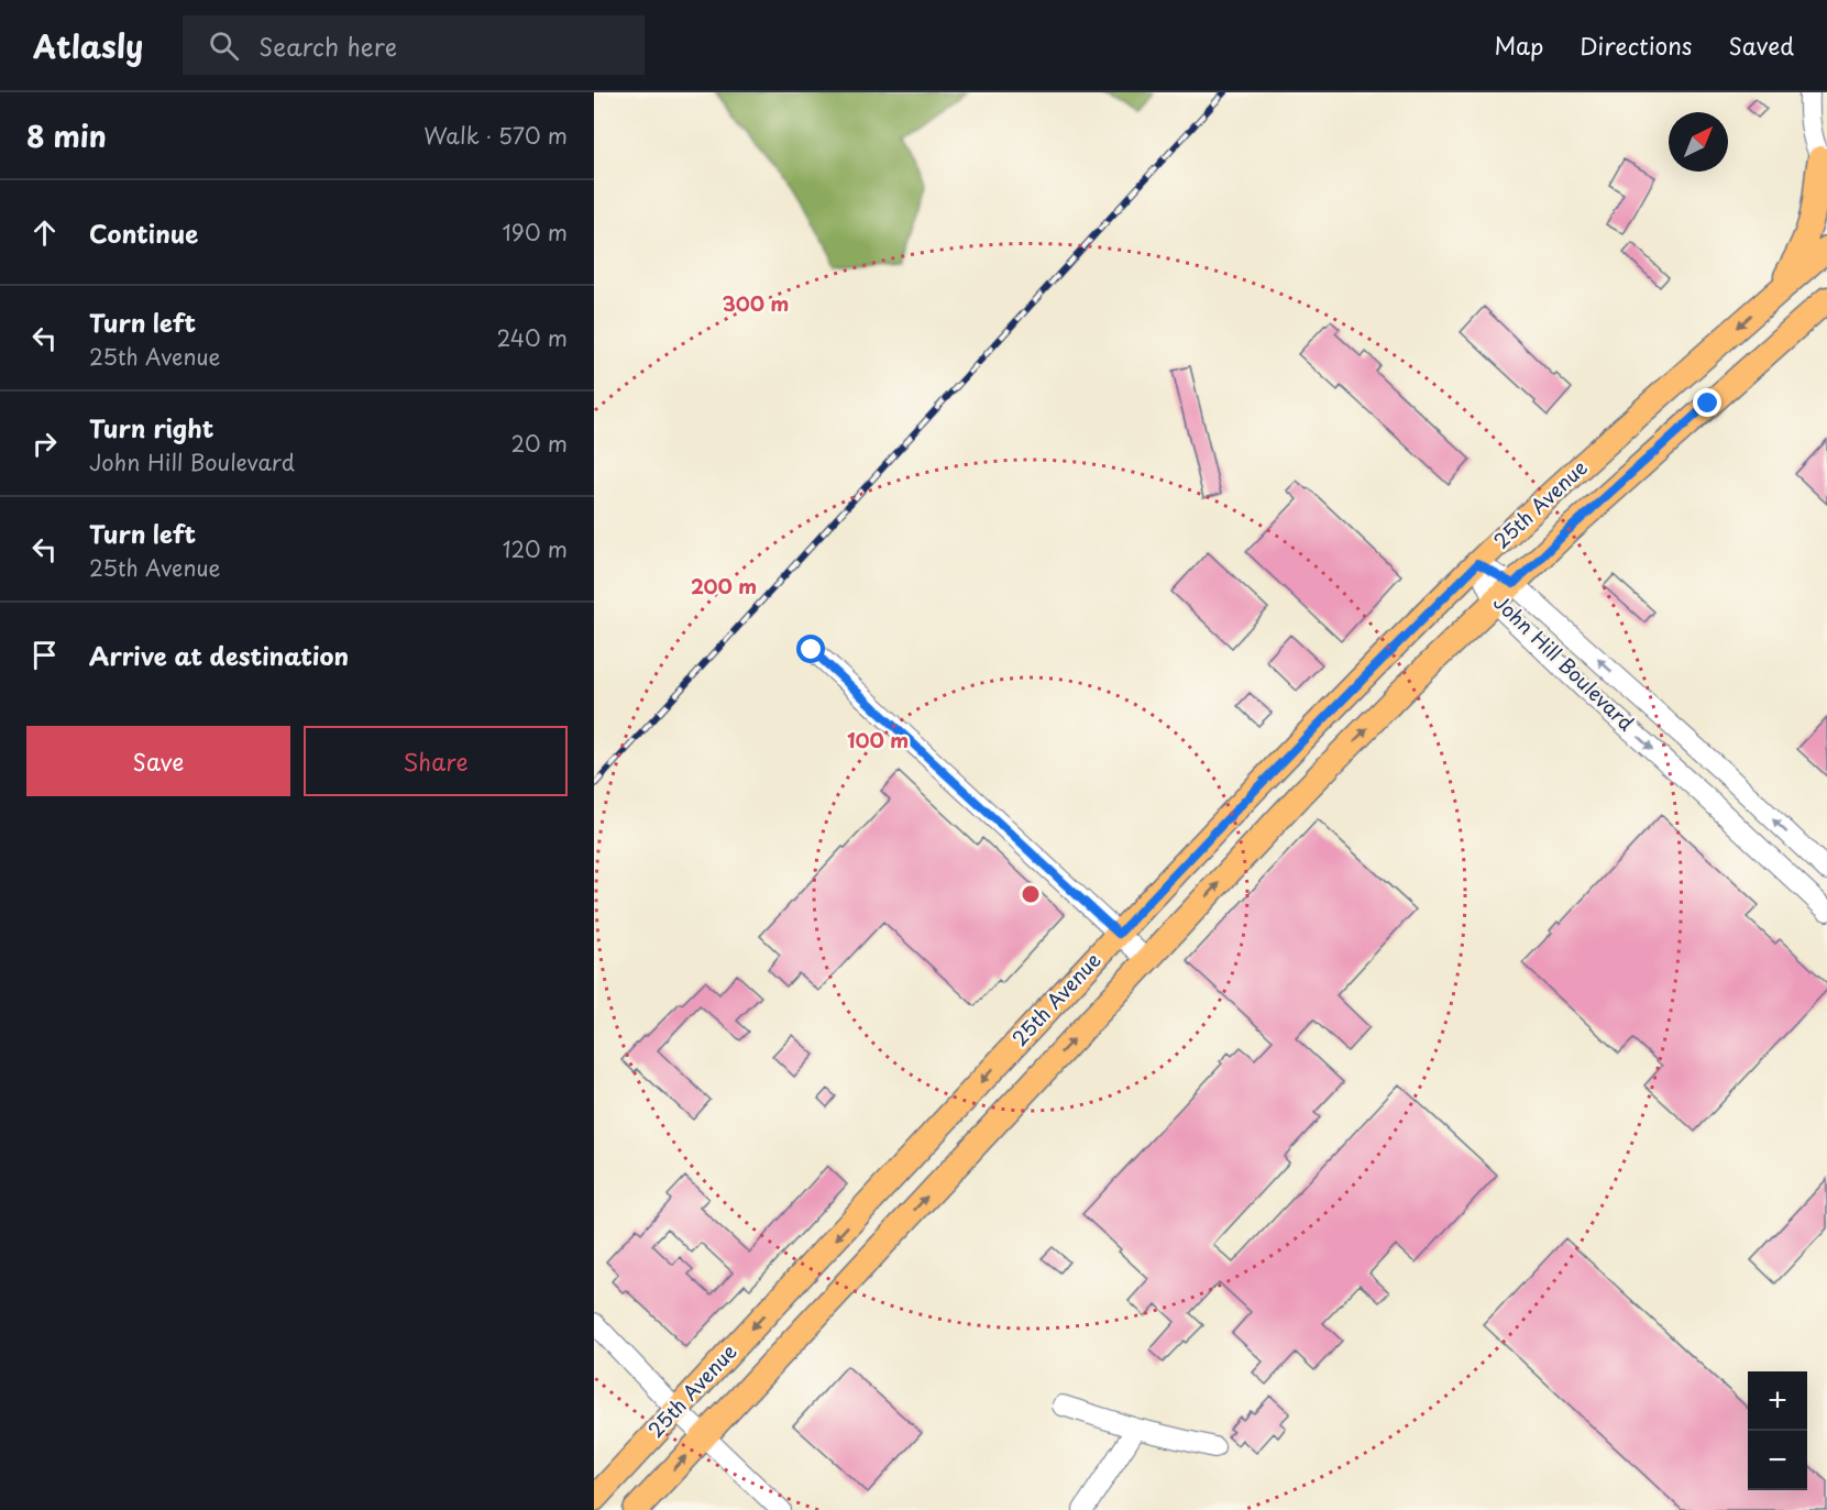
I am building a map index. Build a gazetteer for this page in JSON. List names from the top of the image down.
{
  "streets": {
    "main road": ["25th Avenue"],
    "street": ["John Hill Boulevard"]
  },
  "crossings": [
    ["25th Avenue", "John Hill Boulevard"]
  ],
  "north": "top right",
  "page": {
    "header": "Atlasly",
    "search": "Search here",
    "nav": ["Map", "Directions", "Saved"],
    "heading": ["8 min", "Walk · 570 m"],
    "list": [
      ["Continue", "190 m"],
      ["Turn left", "25th Avenue", "240 m"],
      ["Turn right", "John Hill Boulevard", "20 m"],
      ["Turn left", "25th Avenue", "120 m"],
      "Arrive at destination"
    ],
    "buttons": ["Save", "Share"],
    "map_buttons": ["+", "−"]
  },
  "rings": ["300 m", "200 m", "100 m"]
}
